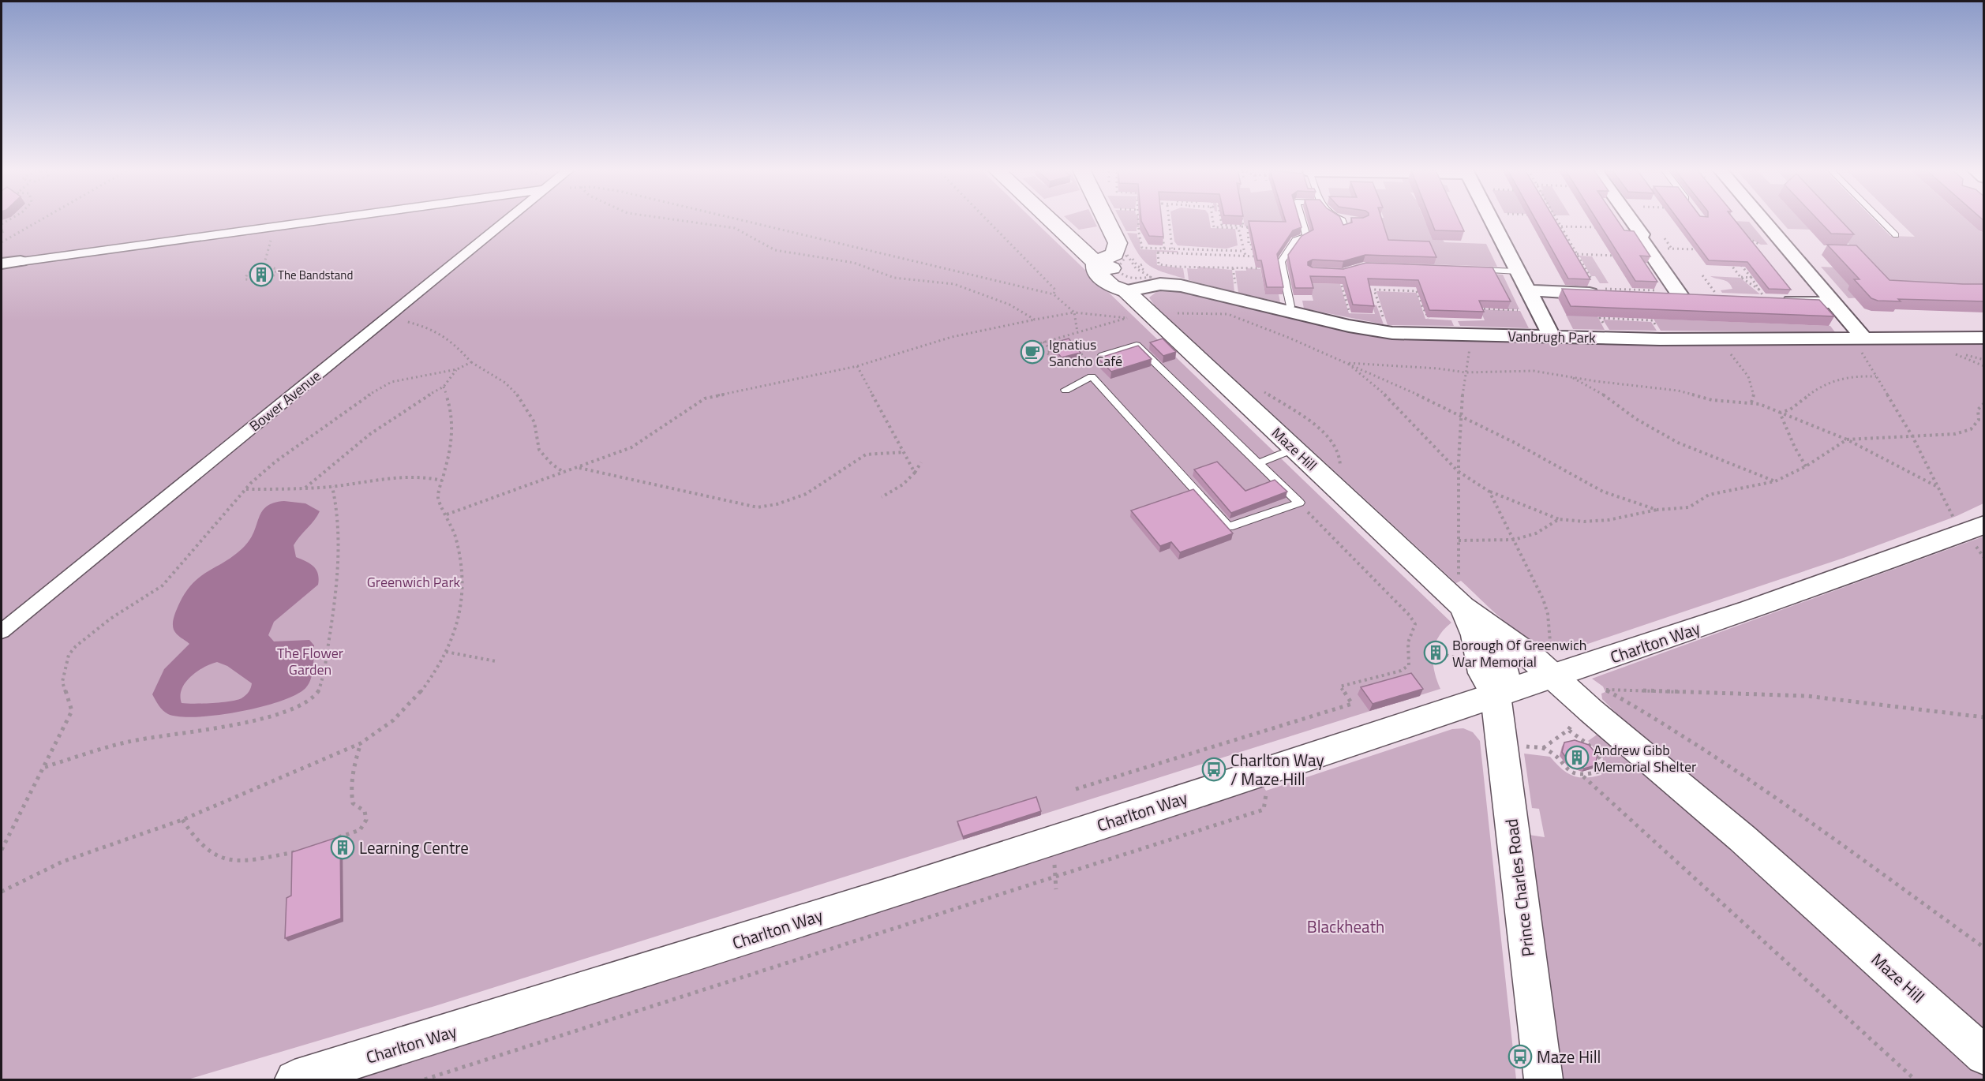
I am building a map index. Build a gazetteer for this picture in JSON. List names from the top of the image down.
{
  "streets": {
    "street": [
      "Vanbrugh Park",
      "Bower Avenue",
      "Maze Hill",
      "Charlton Way",
      "Prince Charles Road"
    ]
  },
  "crossings": [
    ["Vanbrugh Park", "Maze Hill"],
    ["Maze Hill", "Charlton Way"],
    ["Maze Hill", "Prince Charles Road"],
    ["Charlton Way", "Prince Charles Road"]
  ],
  "parks": ["Greenwich Park", "The Flower Garden", "Blackheath"],
  "places": {
    "building": [
      "The Bandstand",
      "Borough Of Greenwich War Memorial",
      "Andrew Gibb Memorial Shelter",
      "Learning Centre"
    ],
    "cafe": ["Ignatius Sancho Café"],
    "bus stop": ["Charlton Way / Maze Hill", "Maze Hill"]
  }
}
